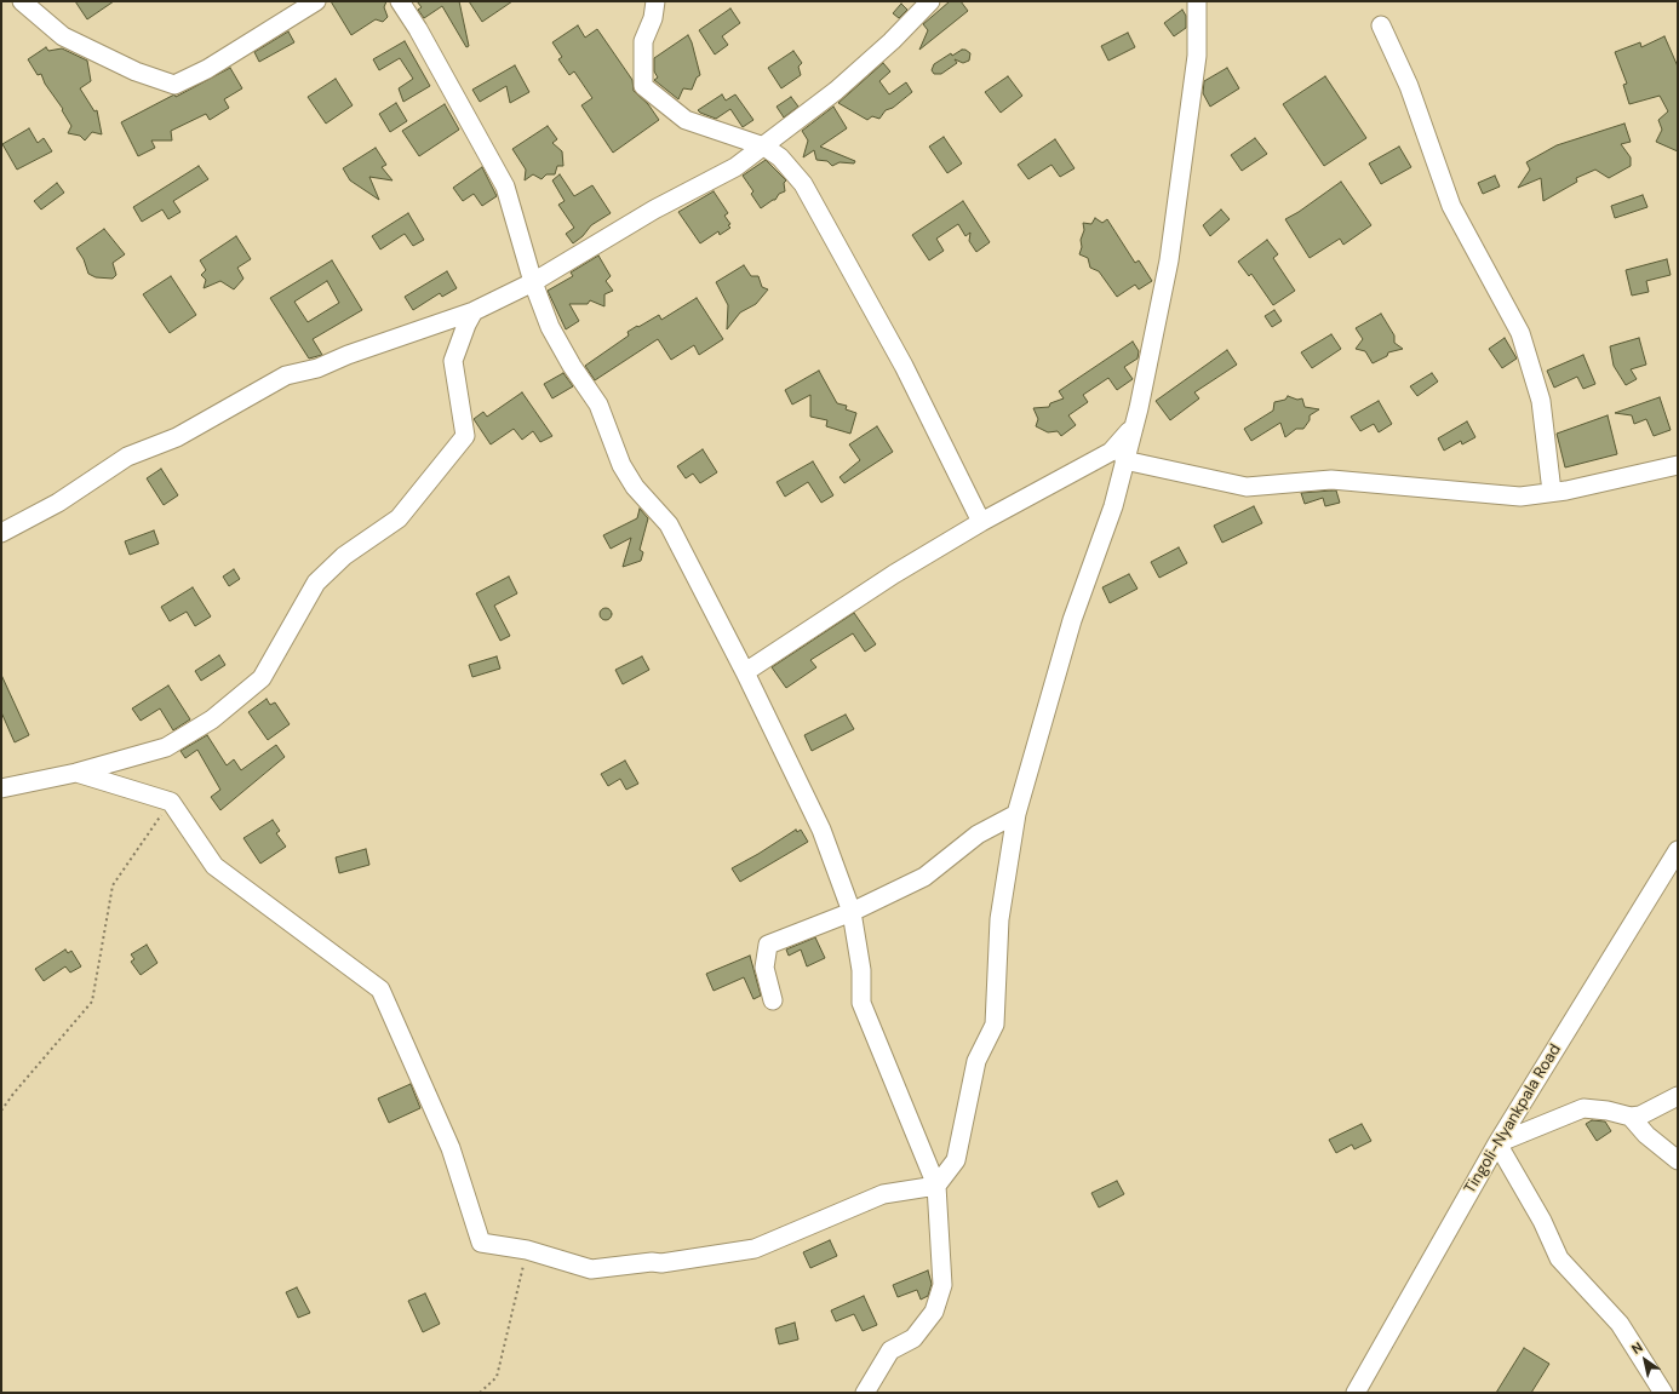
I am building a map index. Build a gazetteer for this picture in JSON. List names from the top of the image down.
{
  "streets": {
    "street": ["Tingoli-Nyankpala Road"]
  },
  "north": "top left"
}
